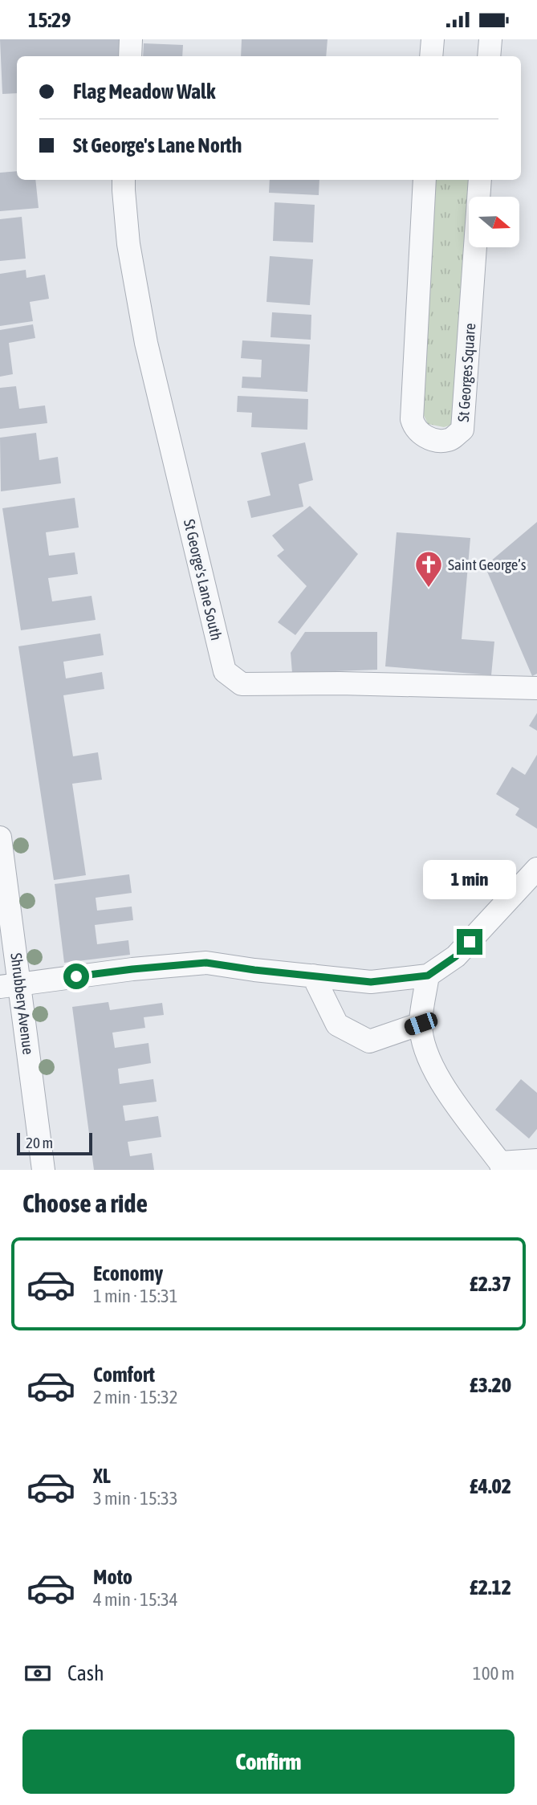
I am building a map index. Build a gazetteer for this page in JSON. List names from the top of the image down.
{
  "streets": {
    "street": ["St Georges Square", "St George's Lane South", "Shrubbery Avenue"]
  },
  "places": {
    "church": ["Saint George’s"]
  },
  "scale_bar": "20 m",
  "north": "right",
  "page": {
    "status": "15:29",
    "banner": ["Flag Meadow Walk", "St George's Lane North"],
    "bubble": "1 min",
    "scale": "20 m",
    "heading": "Choose a ride",
    "list": [
      {
        "name": "Economy",
        "note": "1 min · 15:31",
        "value": "£2.37"
      },
      {
        "name": "Comfort",
        "note": "2 min · 15:32",
        "value": "£3.20"
      },
      {
        "name": "XL",
        "note": "3 min · 15:33",
        "value": "£4.02"
      },
      {
        "name": "Moto",
        "note": "4 min · 15:34",
        "value": "£2.12"
      }
    ],
    "pay": ["Cash", "100 m"],
    "buttons": "Confirm"
  }
}
